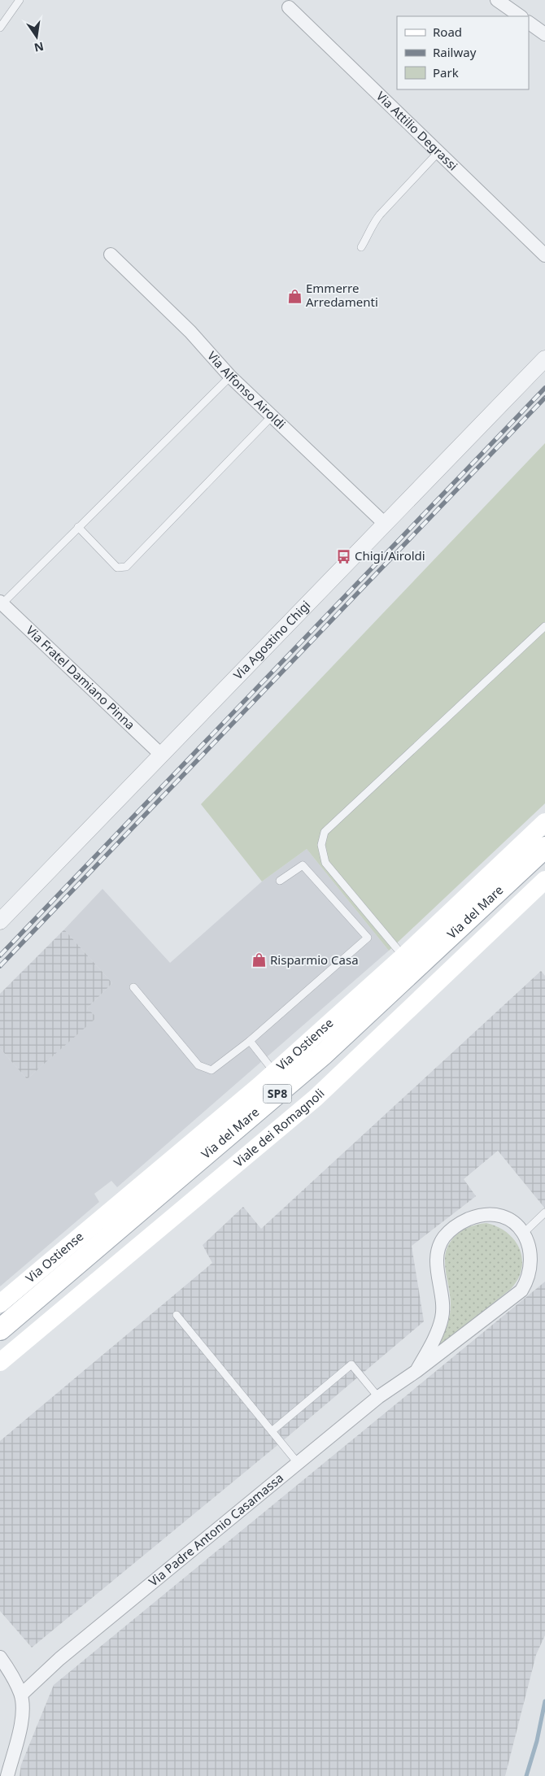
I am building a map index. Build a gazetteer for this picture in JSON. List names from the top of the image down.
{
  "streets": {
    "main road": [
      "Via del Mare",
      "Via Ostiense",
      "SP8",
      "Viale dei Romagnoli"
    ],
    "street": [
      "Via Attilio Degrassi",
      "Via Alfonso Airoldi",
      "Via Agostino Chigi",
      "Via Fratel Damiano Pinna",
      "Via Padre Antonio Casamassa"
    ]
  },
  "crossings": [
    ["Via Alfonso Airoldi", "Via Agostino Chigi"],
    ["Via Agostino Chigi", "Via Fratel Damiano Pinna"]
  ],
  "places": {
    "shop": ["Emmerre Arredamenti", "Risparmio Casa"],
    "bus stop": ["Chigi/Airoldi"]
  },
  "legend": ["Road", "Railway", "Park"],
  "north": "bottom"
}
